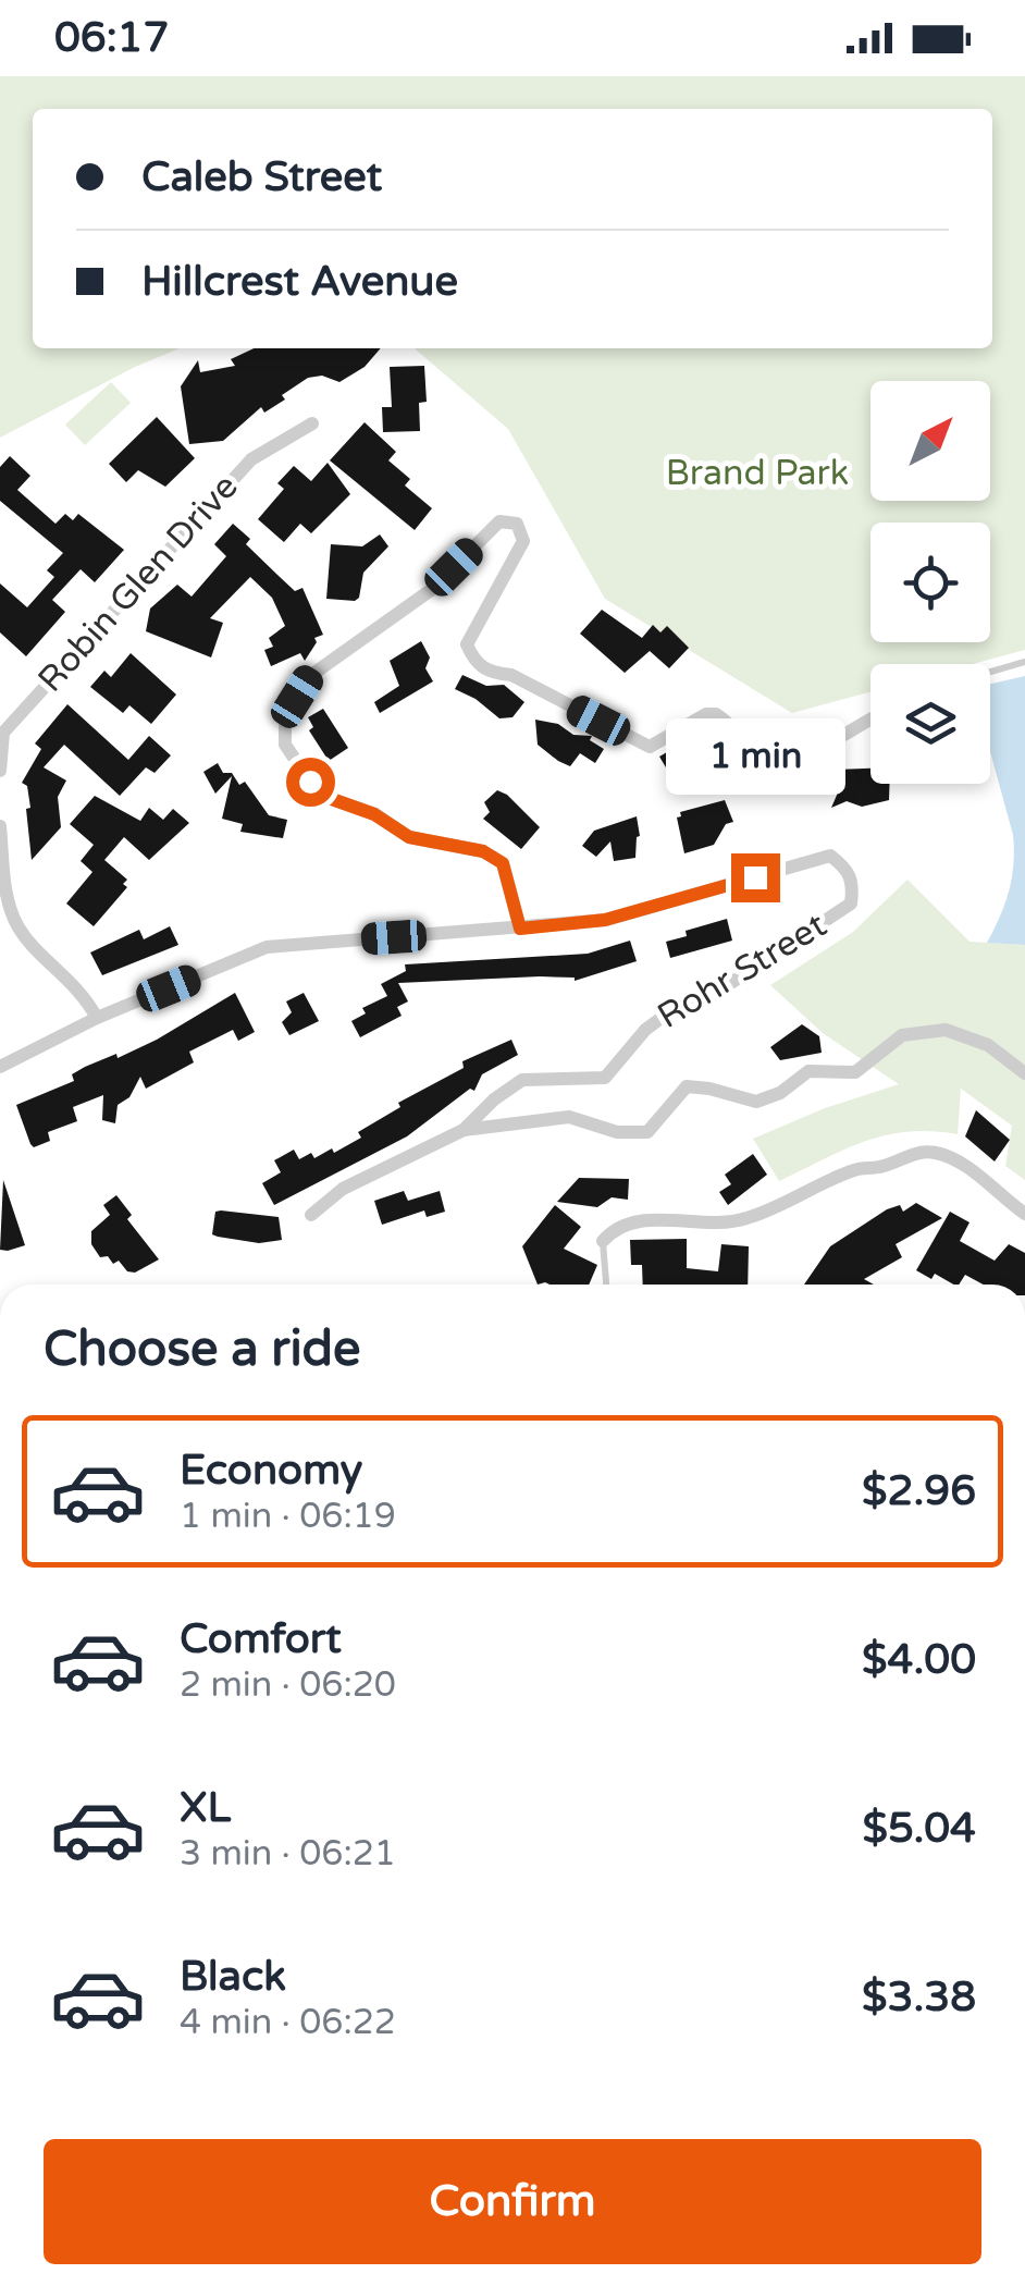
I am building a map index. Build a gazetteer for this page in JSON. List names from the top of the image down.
{
  "streets": {
    "street": ["Robin Glen Drive", "Rohr Street"]
  },
  "parks": ["Brand Park"],
  "north": "top right",
  "page": {
    "status": "06:17",
    "banner": ["Caleb Street", "Hillcrest Avenue"],
    "bubble": "1 min",
    "heading": "Choose a ride",
    "list": [
      {
        "name": "Economy",
        "note": "1 min · 06:19",
        "value": "$2.96"
      },
      {
        "name": "Comfort",
        "note": "2 min · 06:20",
        "value": "$4.00"
      },
      {
        "name": "XL",
        "note": "3 min · 06:21",
        "value": "$5.04"
      },
      {
        "name": "Black",
        "note": "4 min · 06:22",
        "value": "$3.38"
      }
    ],
    "buttons": "Confirm"
  }
}
